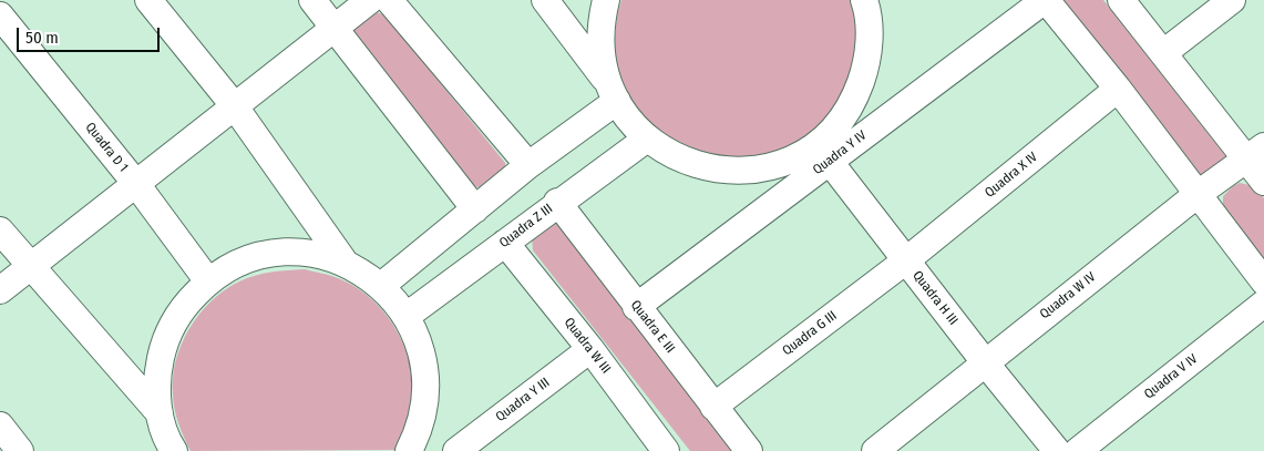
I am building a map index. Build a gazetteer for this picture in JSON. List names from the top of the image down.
{
  "streets": {
    "street": [
      "Quadra D 1",
      "Quadra Y IV",
      "Quadra X IV",
      "Quadra Z III",
      "Quadra W IV",
      "Quadra H III",
      "Quadra E III",
      "Quadra G III",
      "Quadra W III",
      "Quadra V IV",
      "Quadra Y III"
    ]
  },
  "crossings": [
    ["Quadra Y IV", "Quadra H III"],
    ["Quadra Y IV", "Quadra E III"],
    ["Quadra X IV", "Quadra H III"],
    ["Quadra X IV", "Quadra G III"],
    ["Quadra Z III", "Quadra E III"],
    ["Quadra Z III", "Quadra W III"],
    ["Quadra W IV", "Quadra H III"],
    ["Quadra H III", "Quadra G III"],
    ["Quadra E III", "Quadra G III"],
    ["Quadra W III", "Quadra Y III"]
  ],
  "scale_bar": "50 m"
}
